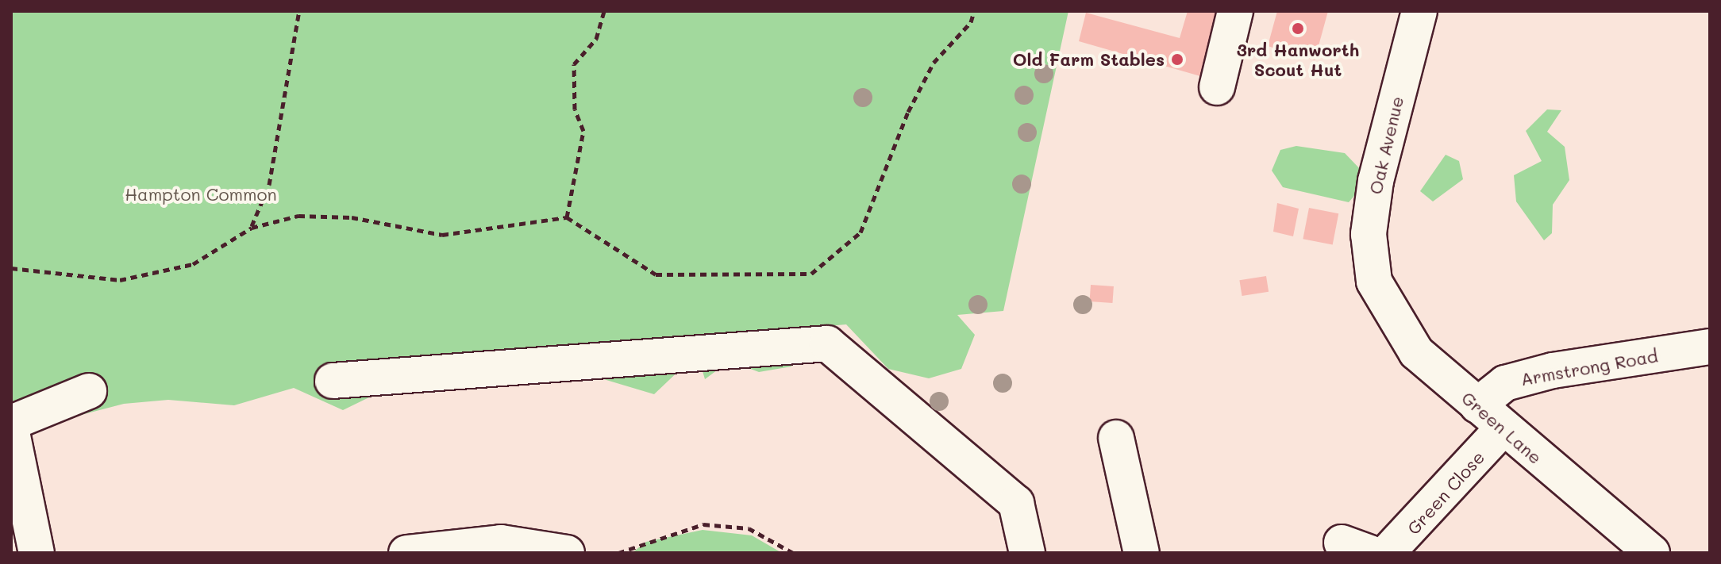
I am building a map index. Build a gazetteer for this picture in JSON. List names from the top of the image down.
{
  "streets": {
    "street": [
      "Oak Avenue",
      "Armstrong Road",
      "Green Lane",
      "Green Close"
    ]
  },
  "crossings": [
    ["Oak Avenue", "Green Lane"],
    ["Armstrong Road", "Green Lane"],
    ["Green Lane", "Green Close"]
  ],
  "parks": ["Hampton Common"],
  "places": ["3rd Hanworth Scout Hut", "Old Farm Stables"]
}
